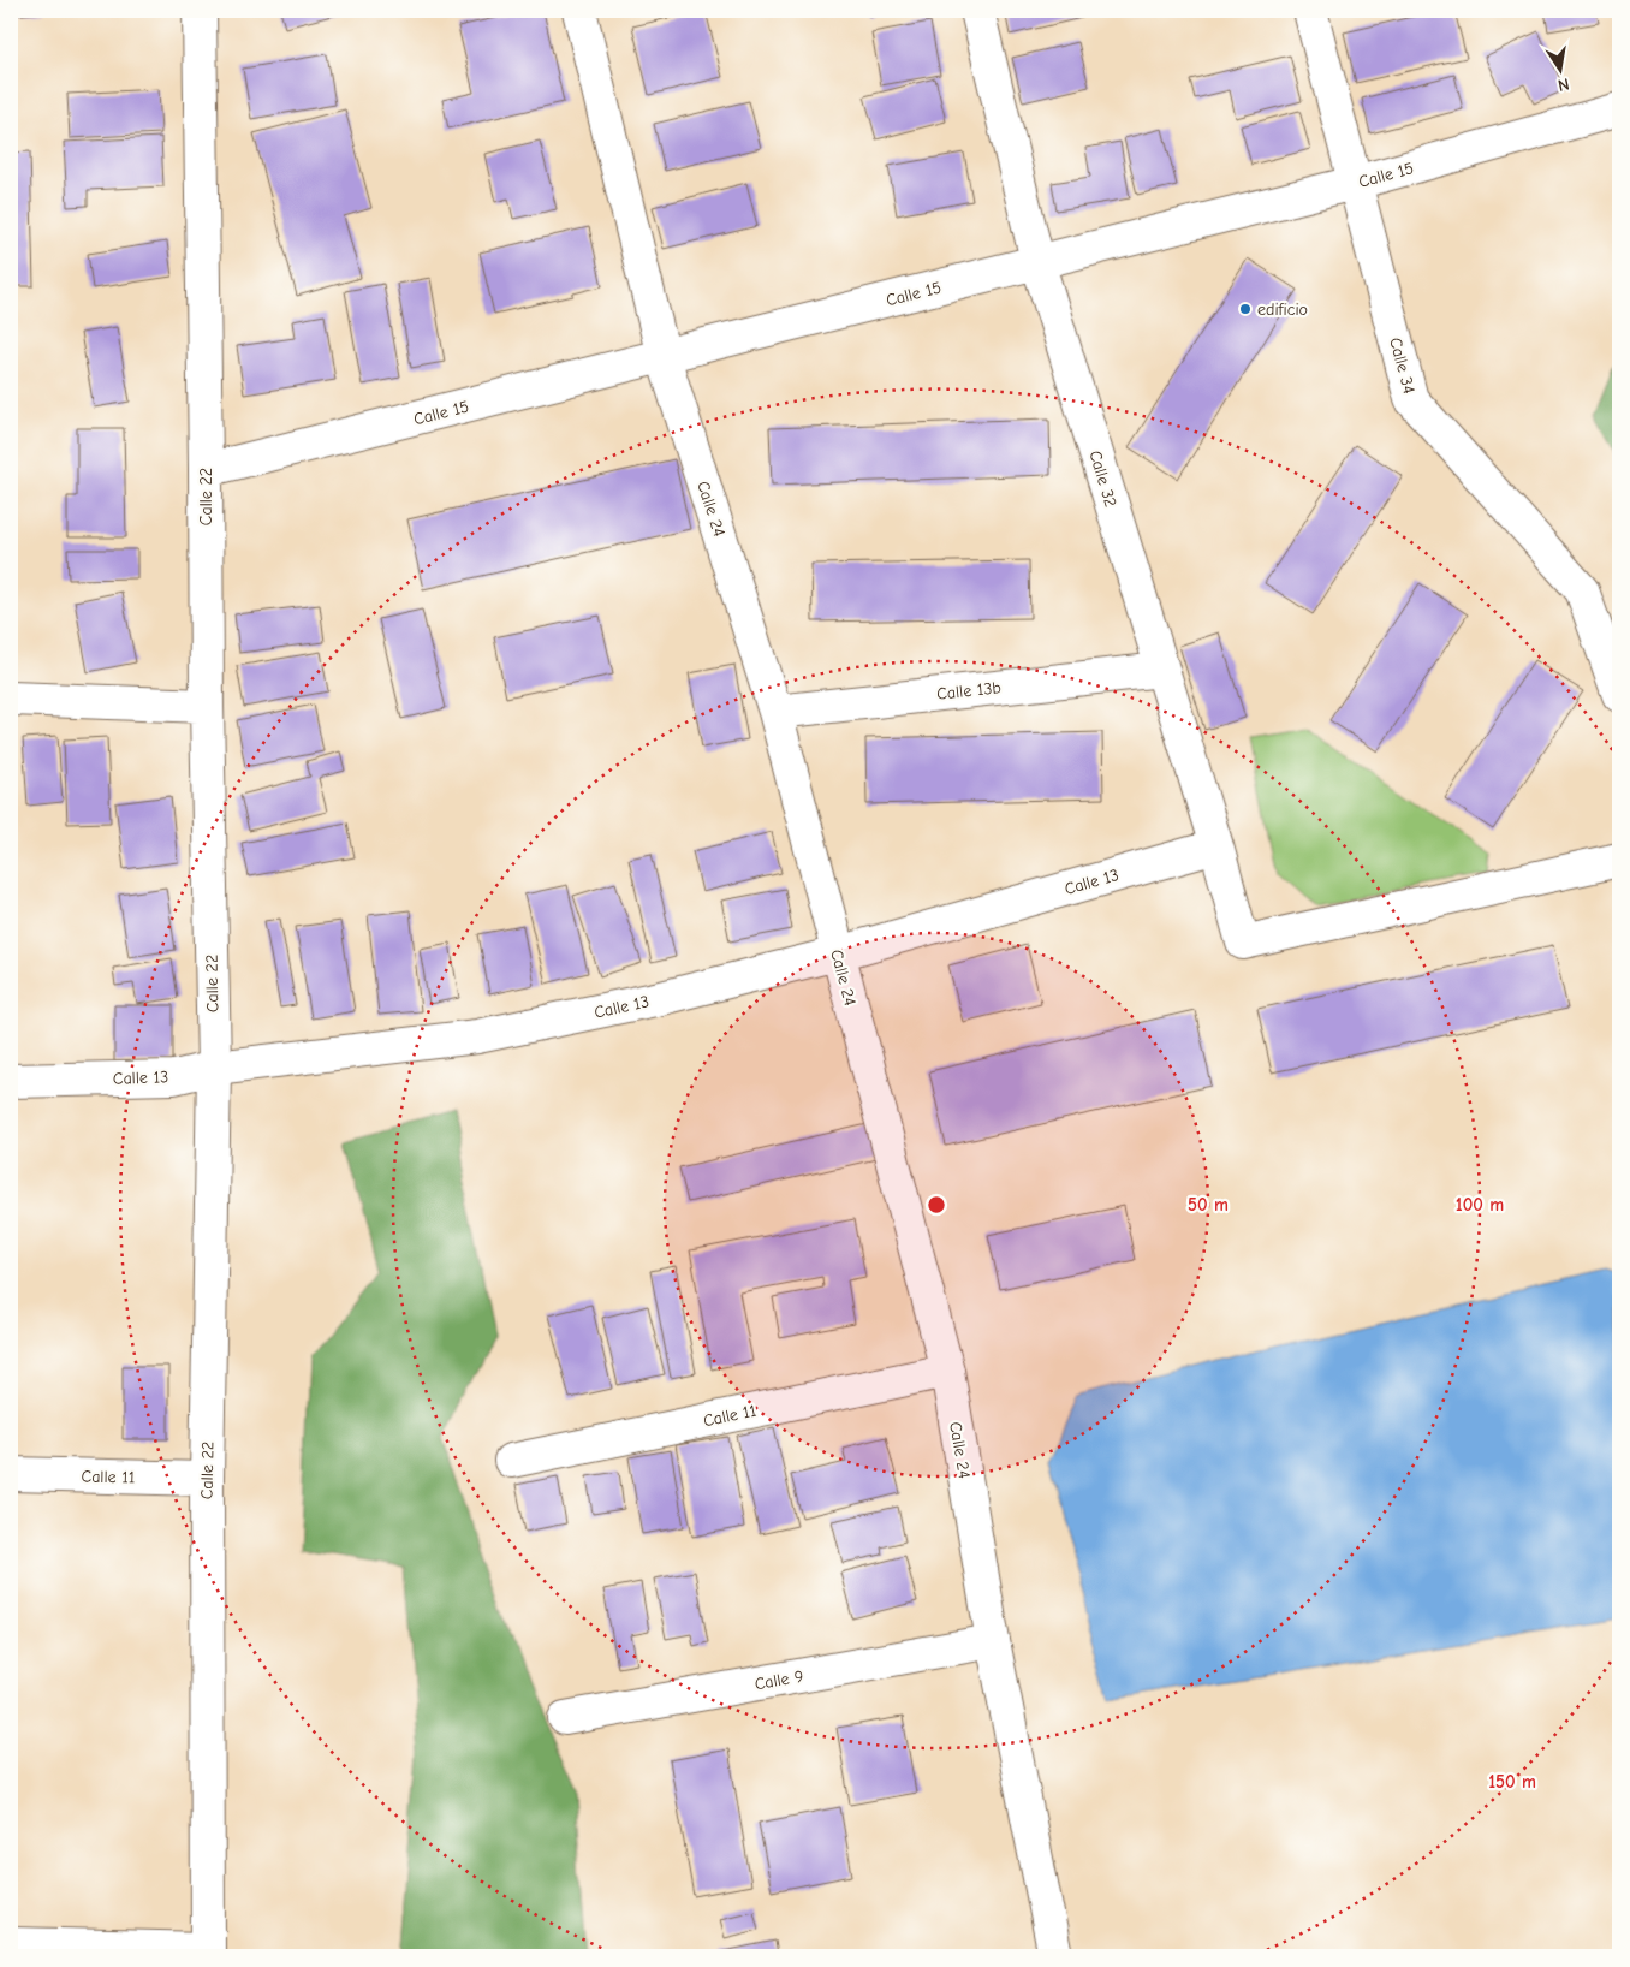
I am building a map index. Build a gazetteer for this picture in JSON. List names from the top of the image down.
{
  "streets": {
    "street": [
      "Calle 15",
      "Calle 34",
      "Calle 32",
      "Calle 22",
      "Calle 24",
      "Calle 13b",
      "Calle 13",
      "Calle 11",
      "Calle 9"
    ]
  },
  "crossings": [
    ["Calle 15", "Calle 34"],
    ["Calle 15", "Calle 32"],
    ["Calle 15", "Calle 22"],
    ["Calle 15", "Calle 24"],
    ["Calle 32", "Calle 13b"],
    ["Calle 32", "Calle 13"],
    ["Calle 22", "Calle 13"],
    ["Calle 22", "Calle 11"],
    ["Calle 24", "Calle 13b"],
    ["Calle 24", "Calle 13"],
    ["Calle 24", "Calle 11"],
    ["Calle 24", "Calle 9"]
  ],
  "places": ["edificio"],
  "north": "bottom",
  "rings": ["50 m", "100 m", "150 m"]
}
